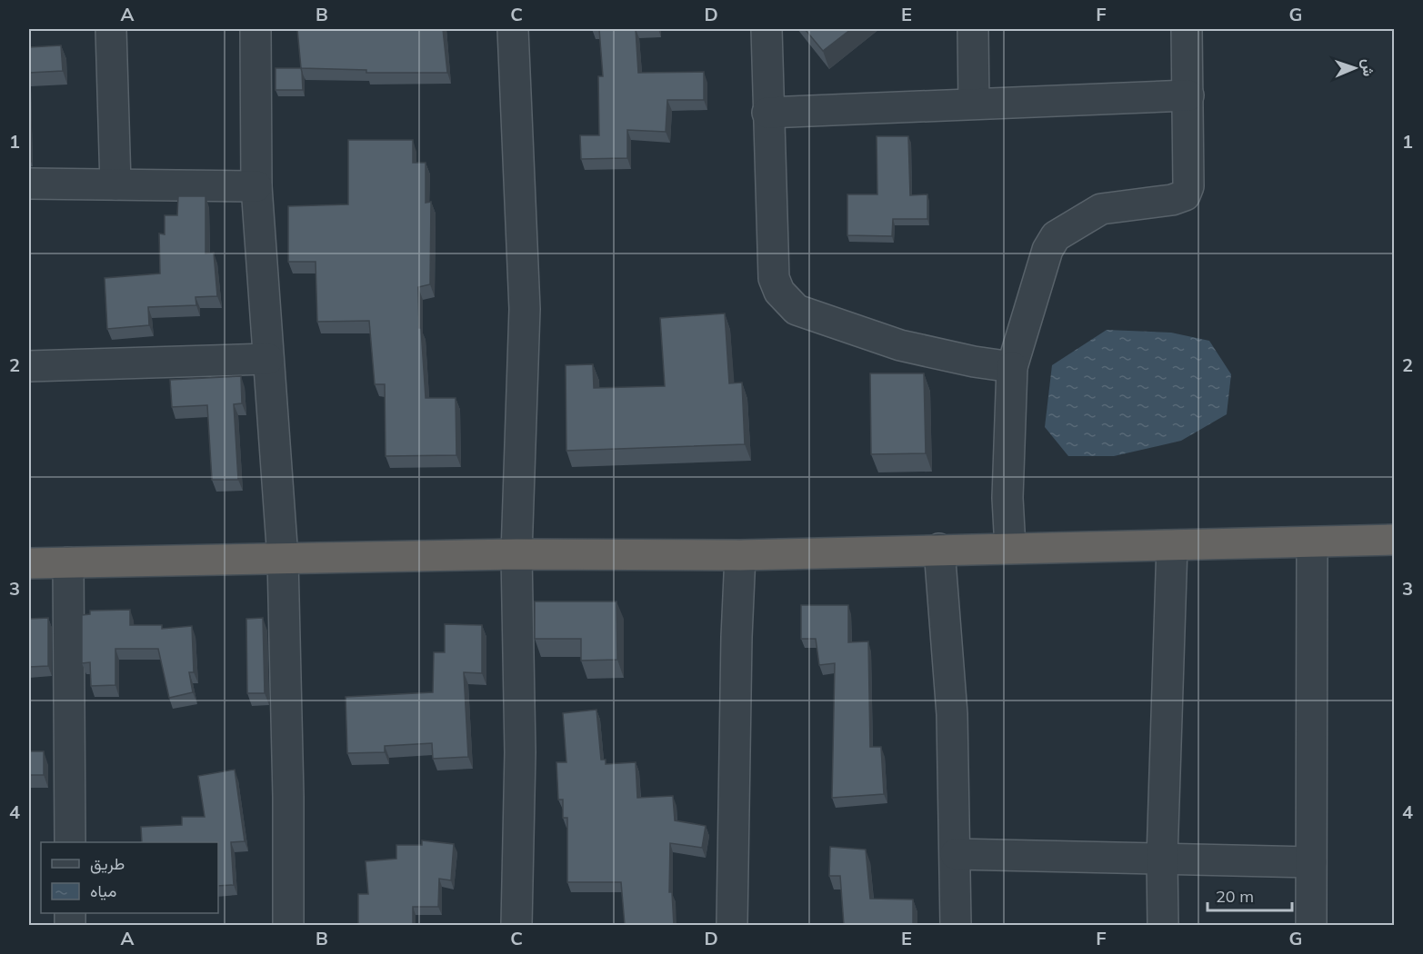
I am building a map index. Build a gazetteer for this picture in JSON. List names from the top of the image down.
{
  "legend": ["طريق", "مياه"],
  "scale_bar": "20 m",
  "north": "right",
  "grid": {
    "columns": [
      "A",
      "B",
      "C",
      "D",
      "E",
      "F",
      "G"
    ],
    "rows": [
      "1",
      "2",
      "3",
      "4"
    ]
  }
}
